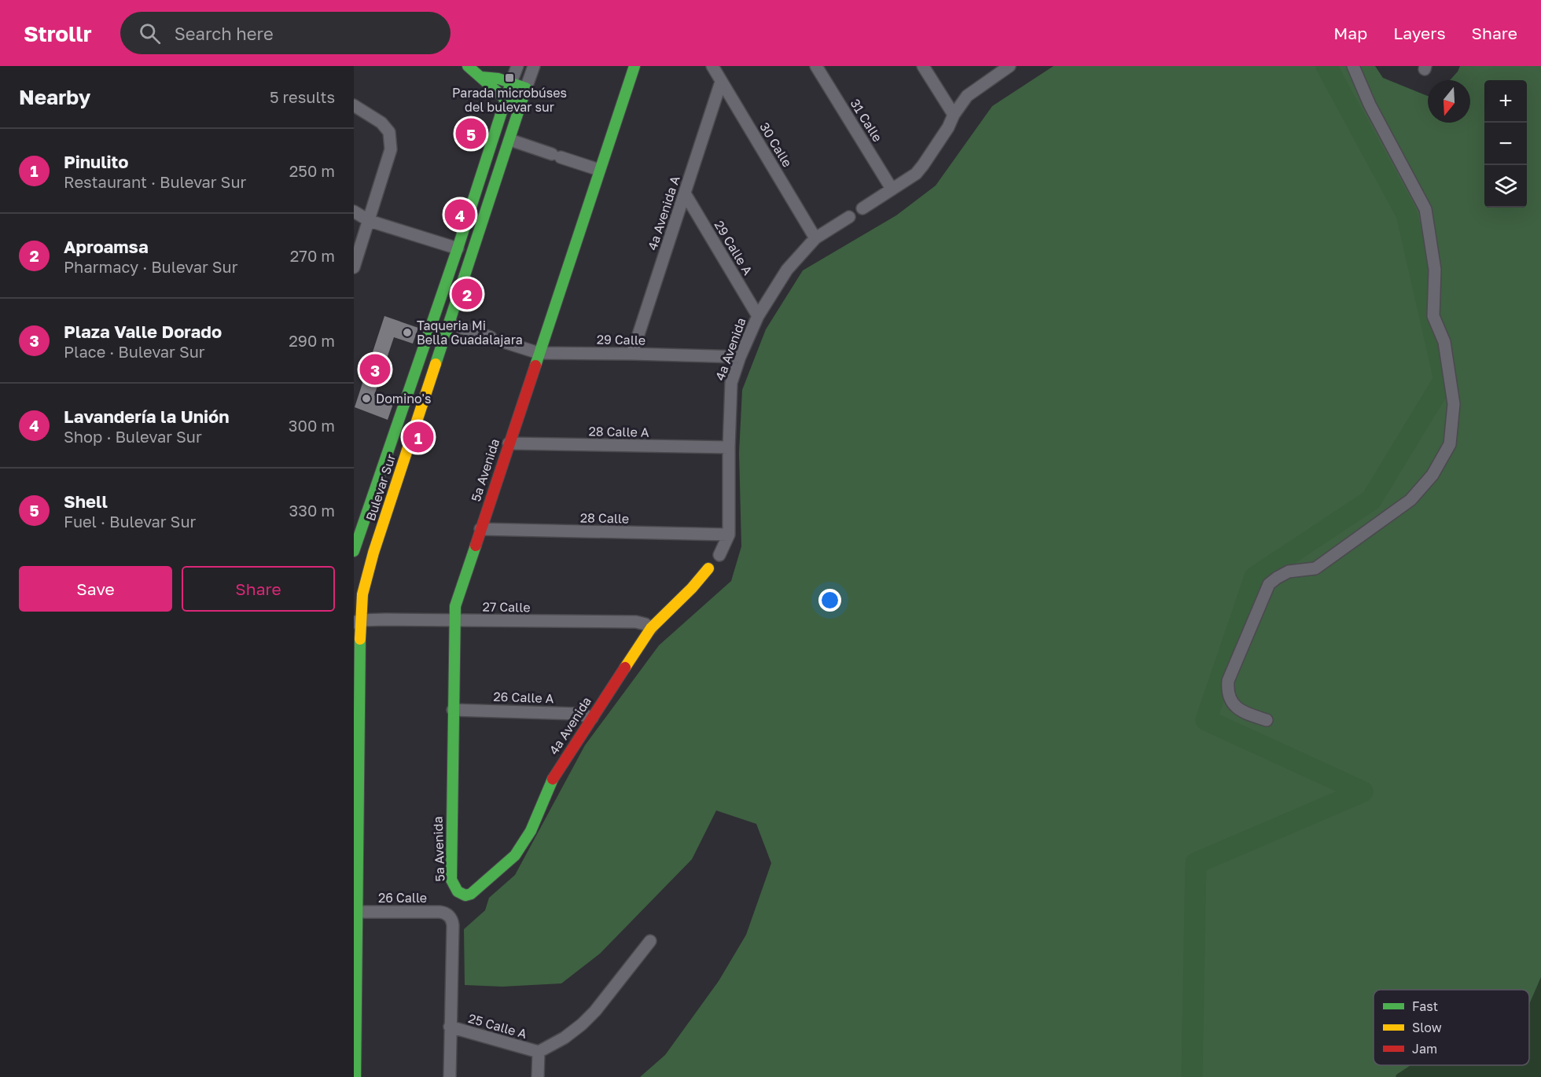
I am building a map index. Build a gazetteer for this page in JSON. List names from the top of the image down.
{
  "streets": {
    "main road": ["4a Avenida", "5a Avenida", "Bulevar Sur"],
    "street": [
      "31 Calle",
      "30 Calle",
      "4a Avenida A",
      "29 Calle A",
      "29 Calle",
      "28 Calle A",
      "28 Calle",
      "27 Calle",
      "26 Calle A",
      "26 Calle",
      "25 Calle A"
    ]
  },
  "crossings": [
    ["30 Calle", "4a Avenida A"],
    ["30 Calle", "4a Avenida"],
    ["4a Avenida A", "29 Calle A"],
    ["4a Avenida A", "29 Calle"],
    ["29 Calle A", "4a Avenida"],
    ["29 Calle", "4a Avenida"],
    ["29 Calle", "5a Avenida"],
    ["4a Avenida", "28 Calle A"],
    ["4a Avenida", "5a Avenida"],
    ["4a Avenida", "28 Calle"],
    ["4a Avenida", "27 Calle"],
    ["4a Avenida", "26 Calle A"],
    ["28 Calle A", "5a Avenida"],
    ["5a Avenida", "28 Calle"],
    ["5a Avenida", "27 Calle"],
    ["5a Avenida", "26 Calle A"],
    ["Bulevar Sur", "27 Calle"],
    ["Bulevar Sur", "26 Calle"],
    ["26 Calle", "25 Calle A"]
  ],
  "places": {
    "transit": ["Parada microbúses del bulevar sur"],
    "other": ["Taqueria Mi Bella Guadalajara", "Domino's"]
  },
  "legend": ["Fast", "Slow", "Jam"],
  "north": "bottom",
  "page": {
    "header": "Strollr",
    "search": "Search here",
    "nav": ["Map", "Layers", "Share"],
    "heading": ["Nearby", "5 results"],
    "map_buttons": ["+", "−"],
    "pins": [
      "5",
      "4",
      "2",
      "3",
      "1"
    ],
    "list": [
      {
        "mark": "1",
        "name": "Pinulito",
        "note": "Restaurant · Bulevar Sur",
        "value": "250 m"
      },
      {
        "mark": "2",
        "name": "Aproamsa",
        "note": "Pharmacy · Bulevar Sur",
        "value": "270 m"
      },
      {
        "mark": "3",
        "name": "Plaza Valle Dorado",
        "note": "Place · Bulevar Sur",
        "value": "290 m"
      },
      {
        "mark": "4",
        "name": "Lavandería la Unión",
        "note": "Shop · Bulevar Sur",
        "value": "300 m"
      },
      {
        "mark": "5",
        "name": "Shell",
        "note": "Fuel · Bulevar Sur",
        "value": "330 m"
      }
    ],
    "buttons": ["Save", "Share"]
  }
}
